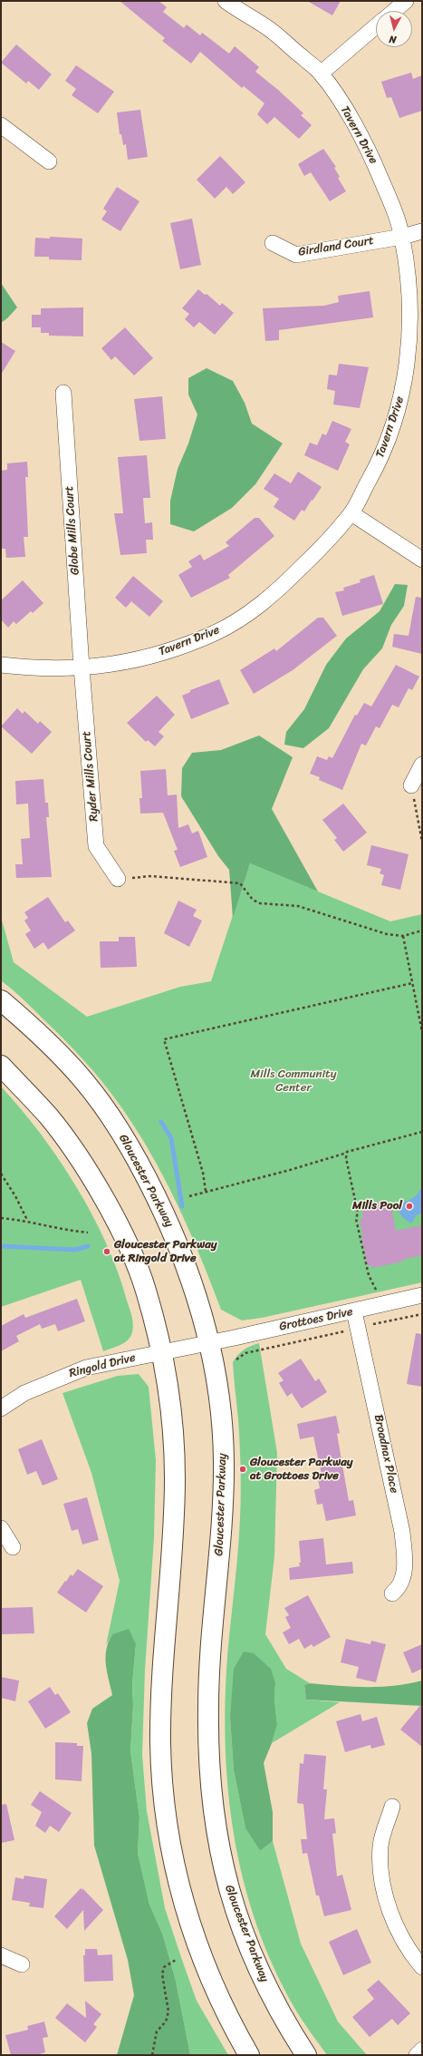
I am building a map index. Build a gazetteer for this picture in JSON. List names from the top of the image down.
{
  "streets": {
    "main road": ["Gloucester Parkway"],
    "street": [
      "Tavern Drive",
      "Girdland Court",
      "Globe Mills Court",
      "Ryder Mills Court",
      "Grottoes Drive",
      "Ringold Drive",
      "Broadnax Place"
    ]
  },
  "crossings": [
    ["Tavern Drive", "Girdland Court"],
    ["Tavern Drive", "Globe Mills Court"],
    ["Tavern Drive", "Ryder Mills Court"],
    ["Globe Mills Court", "Ryder Mills Court"],
    ["Gloucester Parkway", "Grottoes Drive"],
    ["Gloucester Parkway", "Ringold Drive"],
    ["Grottoes Drive", "Ringold Drive"],
    ["Grottoes Drive", "Broadnax Place"]
  ],
  "parks": ["Mills Community Center"],
  "places": ["Mills Pool", "Gloucester Parkway at Ringold Drive", "Gloucester Parkway at Grottoes Drive"],
  "north": "bottom"
}
